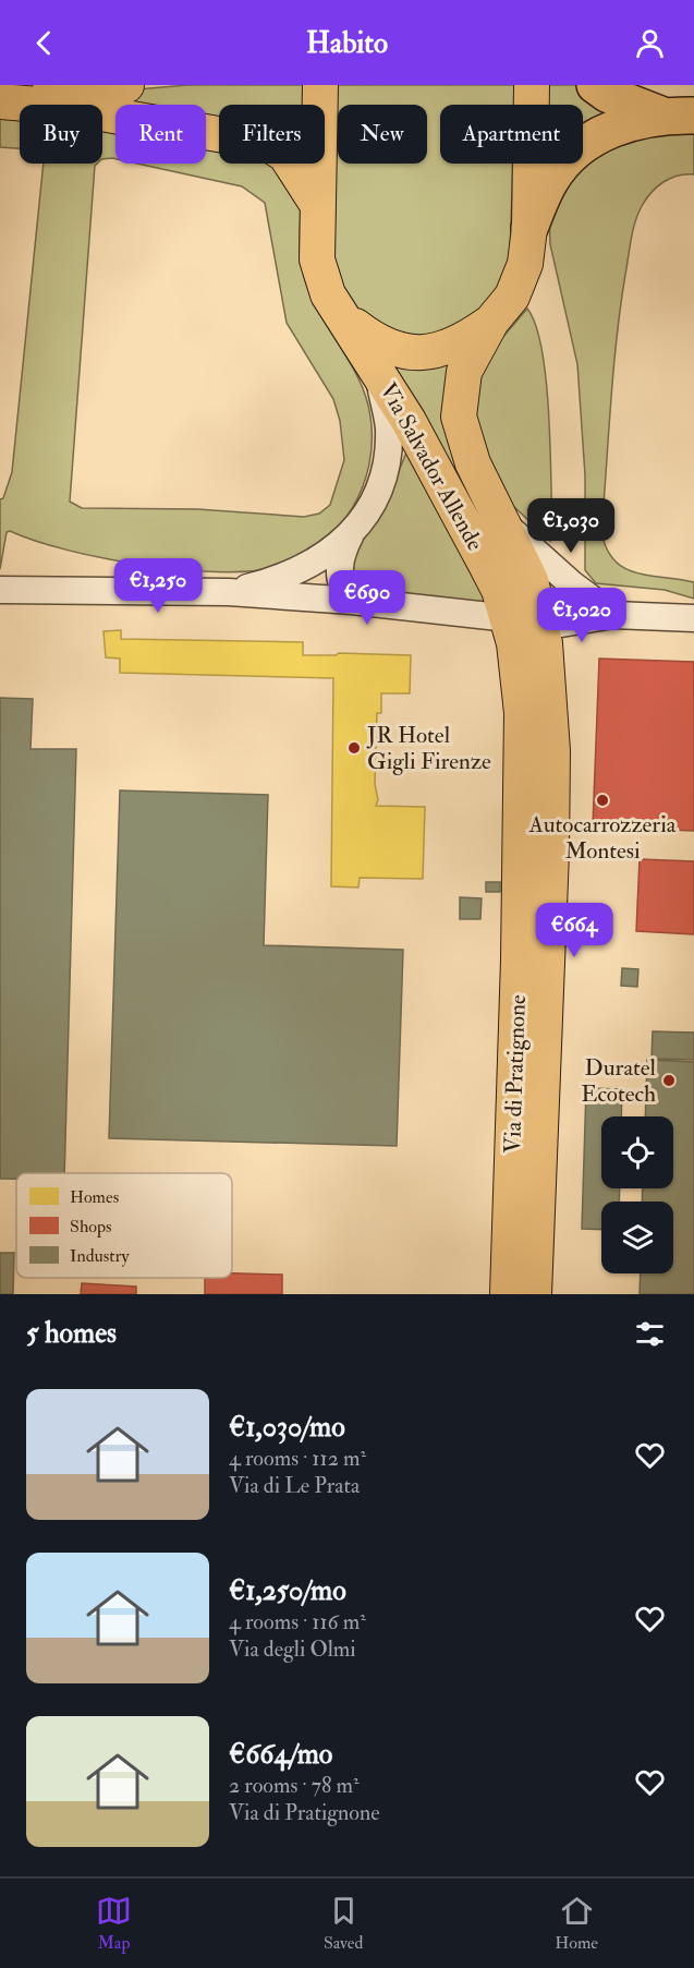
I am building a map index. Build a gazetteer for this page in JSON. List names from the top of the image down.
{
  "streets": {
    "main road": ["Via Salvador Allende", "Via di Pratignone"]
  },
  "crossings": [
    ["Via Salvador Allende", "Via di Pratignone"]
  ],
  "places": ["JR Hotel Gigli Firenze", "Autocarrozzeria Montesi", "Duratel Ecotech"],
  "legend": ["Homes", "Shops", "Industry"],
  "page": {
    "header": "Habito",
    "chip": [
      "Buy",
      "Rent",
      "Filters",
      "New",
      "Apartment"
    ],
    "price": [
      "€1,030",
      "€1,250",
      "€690",
      "€1,020",
      "€664"
    ],
    "heading": "5 homes",
    "list": [
      {
        "name": "€1,030/mo",
        "note": "4 rooms · 112 m² · Via di Le Prata"
      },
      {
        "name": "€1,250/mo",
        "note": "4 rooms · 116 m² · Via degli Olmi"
      },
      {
        "name": "€664/mo",
        "note": "2 rooms · 78 m² · Via di Pratignone"
      }
    ],
    "tabs": ["Map", "Saved", "Home"]
  }
}
